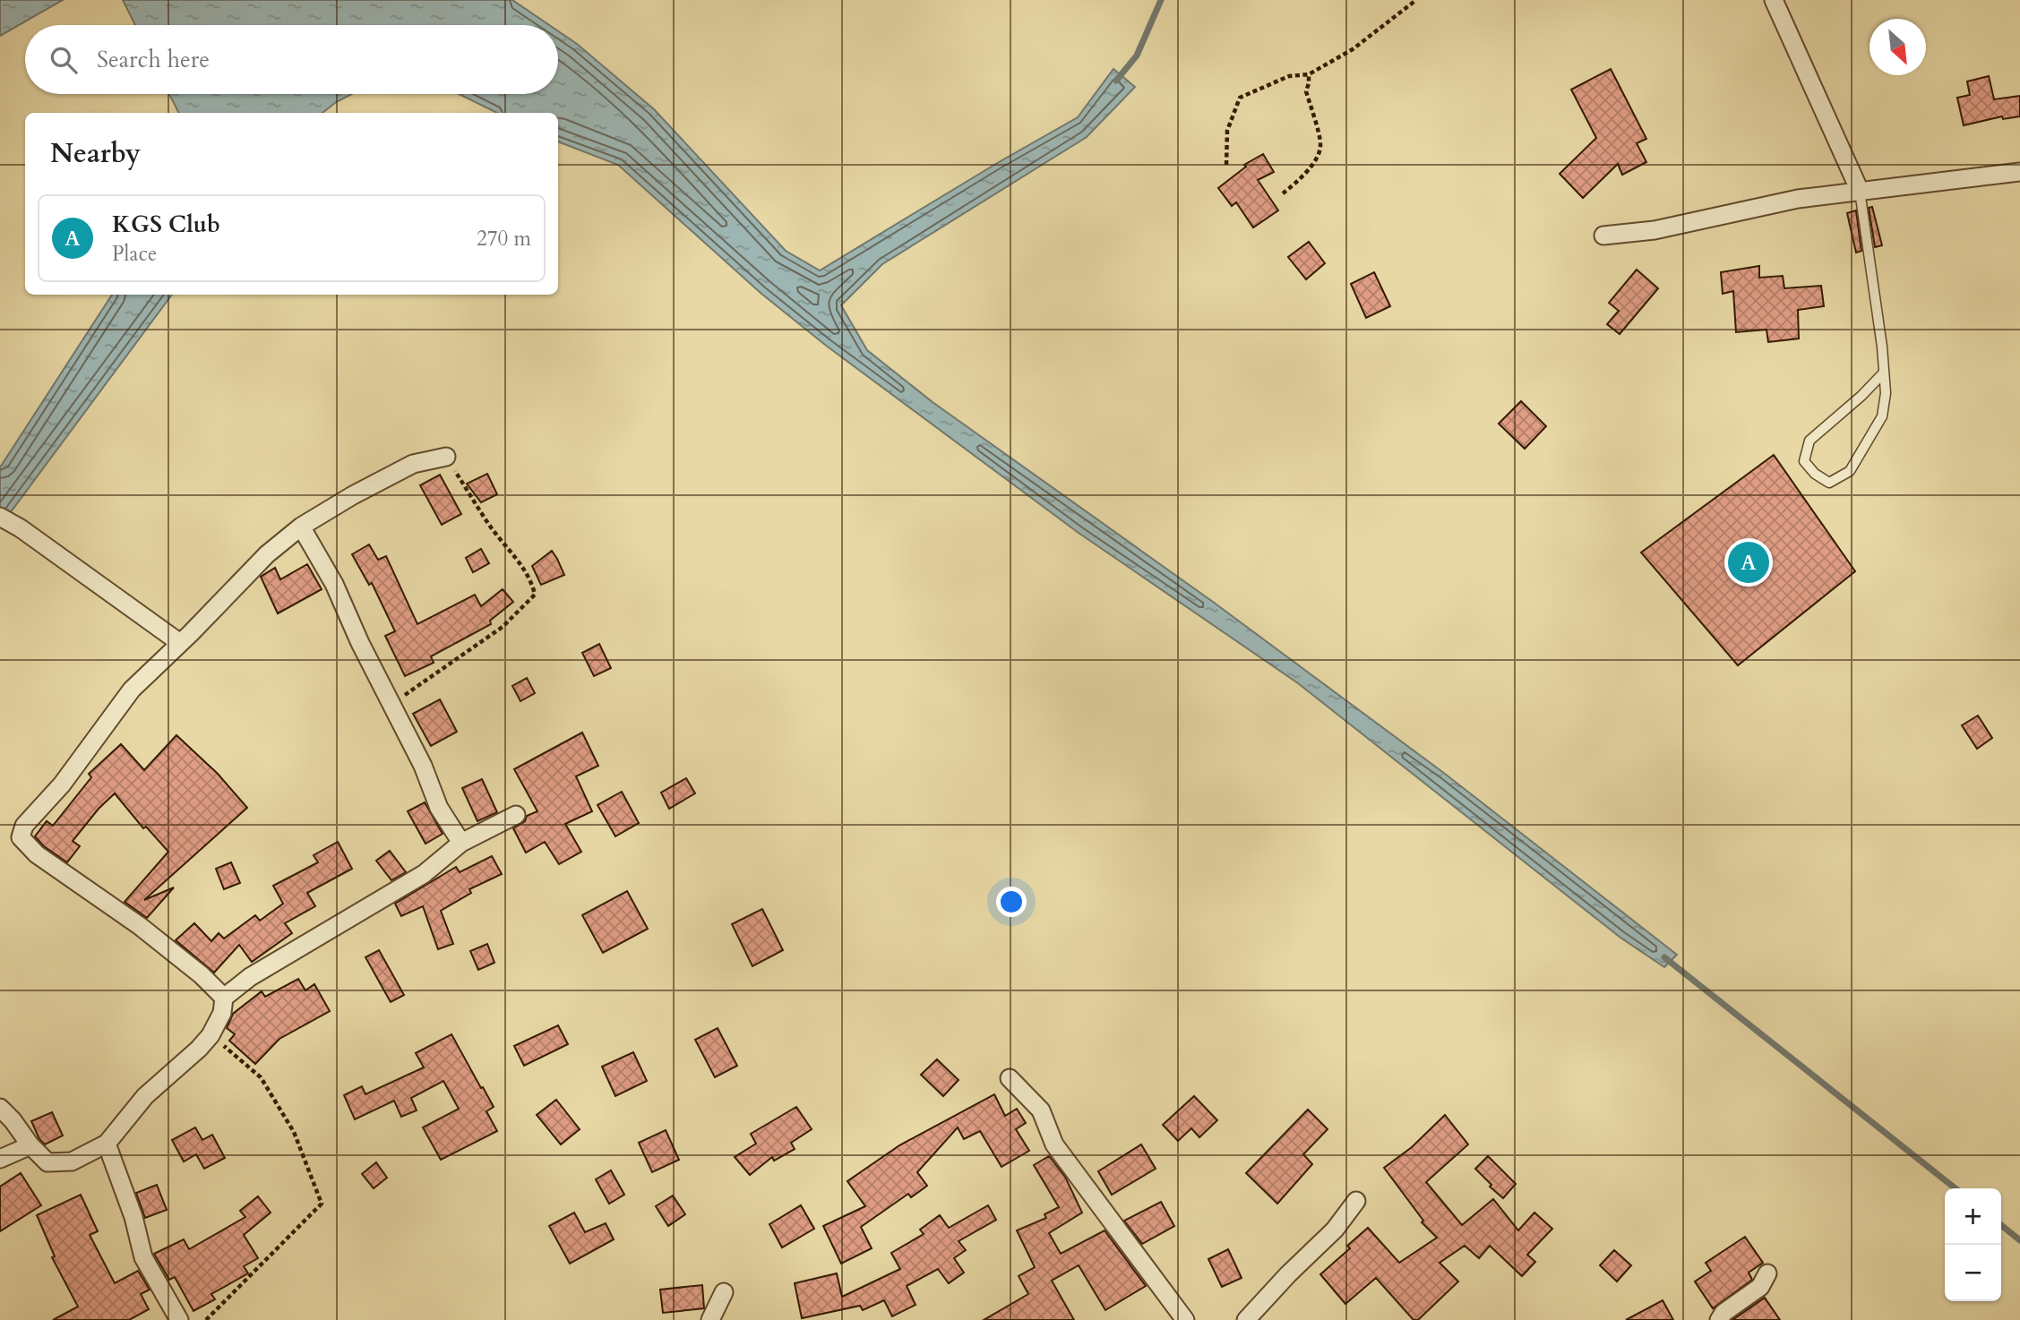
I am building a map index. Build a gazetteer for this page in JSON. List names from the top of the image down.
{
  "north": "bottom right",
  "page": {
    "search": "Search here",
    "heading": "Nearby",
    "list": [
      {
        "mark": "A",
        "name": "KGS Club",
        "note": "Place",
        "value": "270 m"
      }
    ],
    "pins": "A",
    "map_buttons": ["+", "−"]
  }
}
